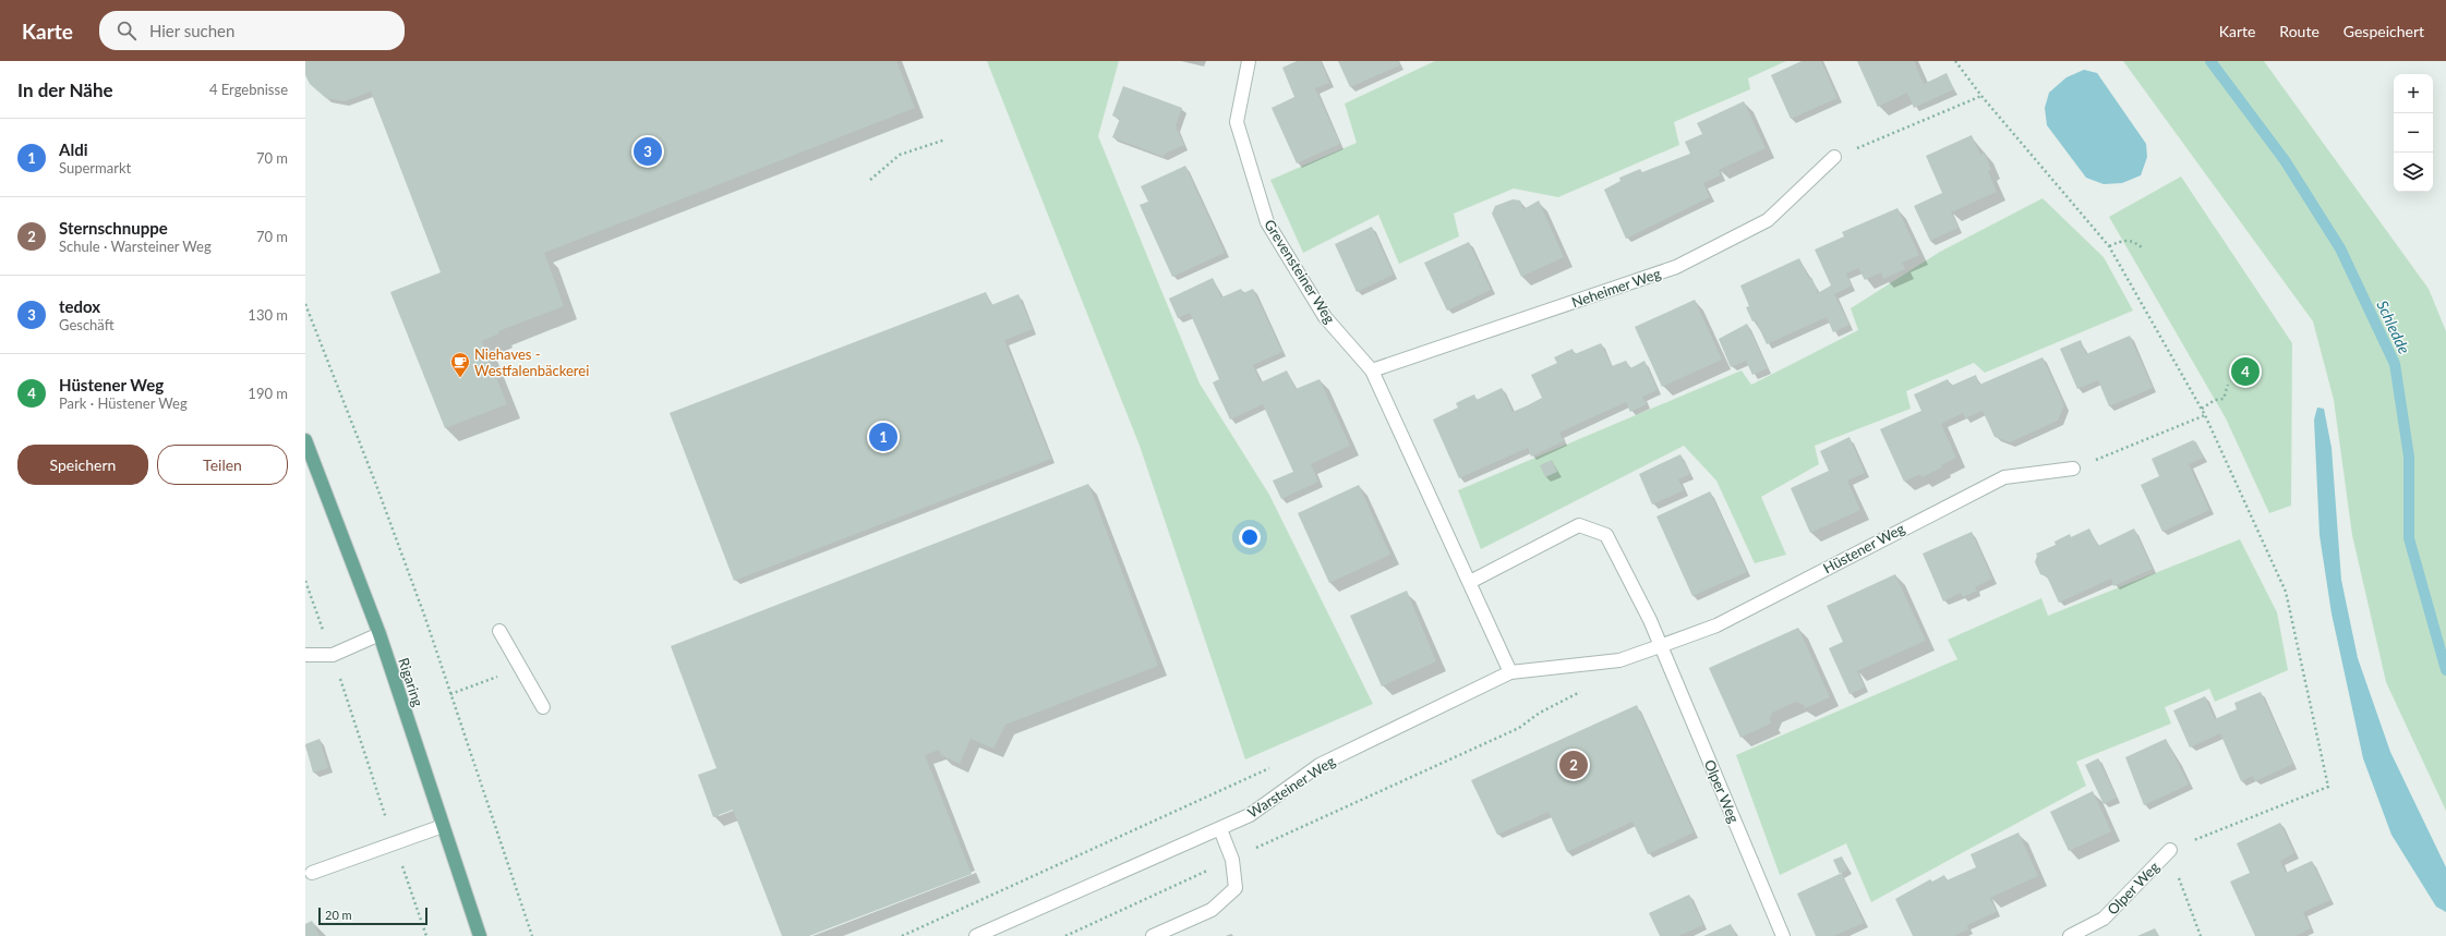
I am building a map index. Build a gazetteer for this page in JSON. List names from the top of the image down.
{
  "streets": {
    "main road": ["Rigaring"],
    "street": [
      "Grevensteiner Weg",
      "Neheimer Weg",
      "Hüstener Weg",
      "Warsteiner Weg",
      "Olper Weg"
    ]
  },
  "crossings": [
    ["Grevensteiner Weg", "Neheimer Weg"],
    ["Grevensteiner Weg", "Warsteiner Weg"],
    ["Hüstener Weg", "Warsteiner Weg"],
    ["Hüstener Weg", "Olper Weg"],
    ["Warsteiner Weg", "Olper Weg"]
  ],
  "water": ["Schledde"],
  "places": {
    "cafe": ["Niehaves - Westfalenbäckerei"]
  },
  "scale_bar": "20 m",
  "page": {
    "header": "Karte",
    "search": "Hier suchen",
    "nav": ["Karte", "Route", "Gespeichert"],
    "heading": ["In der Nähe", "4 Ergebnisse"],
    "map_buttons": ["+", "−"],
    "list": [
      {
        "mark": "1",
        "name": "Aldi",
        "note": "Supermarkt",
        "value": "70 m"
      },
      {
        "mark": "2",
        "name": "Sternschnuppe",
        "note": "Schule · Warsteiner Weg",
        "value": "70 m"
      },
      {
        "mark": "3",
        "name": "tedox",
        "note": "Geschäft",
        "value": "130 m"
      },
      {
        "mark": "4",
        "name": "Hüstener Weg",
        "note": "Park · Hüstener Weg",
        "value": "190 m"
      }
    ],
    "pins": [
      "3",
      "4",
      "1",
      "2"
    ],
    "buttons": ["Speichern", "Teilen"],
    "scale": "20 m"
  }
}
